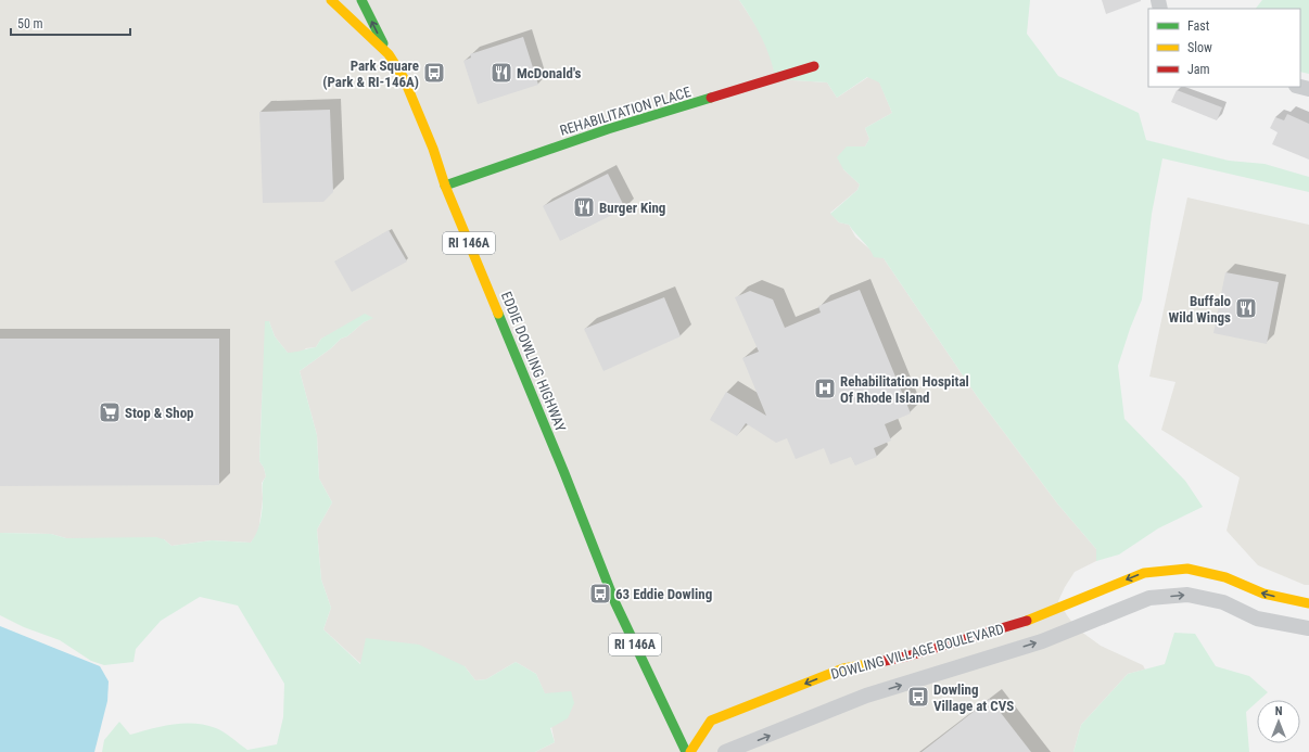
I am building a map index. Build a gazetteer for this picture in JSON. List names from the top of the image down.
{
  "streets": {
    "street": [
      "REHABILITATION PLACE",
      "RI 146A",
      "EDDIE DOWLING HIGHWAY",
      "DOWLING VILLAGE BOULEVARD"
    ]
  },
  "crossings": [
    ["REHABILITATION PLACE", "EDDIE DOWLING HIGHWAY"]
  ],
  "places": {
    "bus stop": ["Park Square (Park & RI-146A)", "63 Eddie Dowling", "Dowling Village at CVS"],
    "restaurant": ["McDonald's", "Burger King", "Buffalo Wild Wings"],
    "hospital": ["Rehabilitation Hospital Of Rhode Island"],
    "supermarket": ["Stop & Shop"]
  },
  "legend": ["Fast", "Slow", "Jam"],
  "scale_bar": "50 m",
  "north": "top"
}
